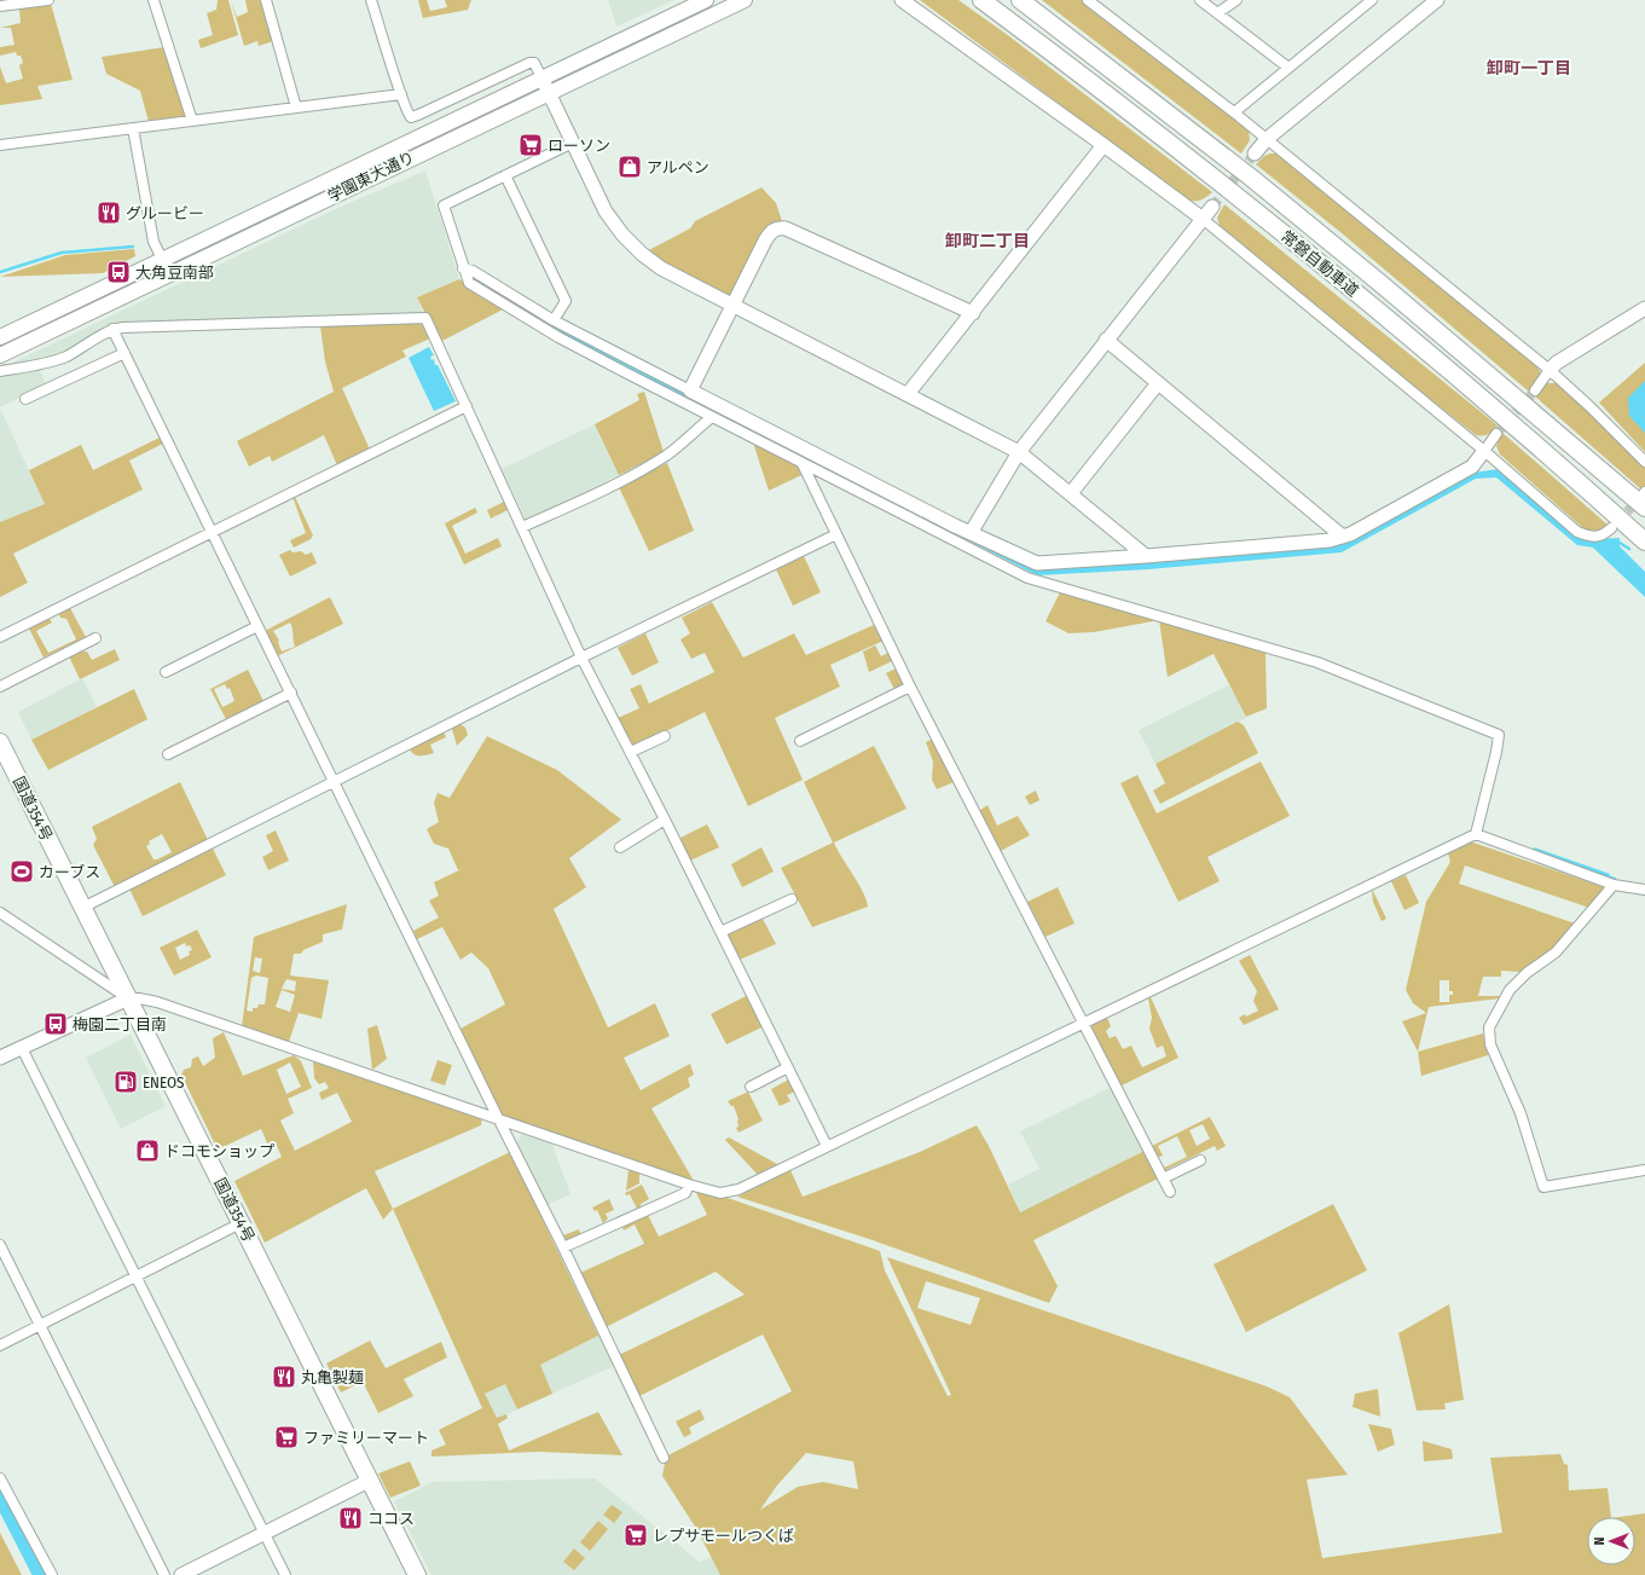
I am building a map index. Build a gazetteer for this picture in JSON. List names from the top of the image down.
{
  "streets": {
    "highway": ["常磐自動車道", "国道354号"],
    "main road": ["学園東大通り"]
  },
  "districts": ["卸町一丁目", "卸町二丁目"],
  "places": {
    "supermarket": ["ローソン", "ファミリーマート", "レプサモールつくば"],
    "shop": ["アルペン", "ドコモショップ"],
    "restaurant": ["グルービー", "丸亀製麺", "ココス"],
    "bus stop": ["大角豆南部", "梅園二丁目南"],
    "sports": ["カーブス"],
    "fuel station": ["ENEOS"]
  },
  "north": "left"
}
